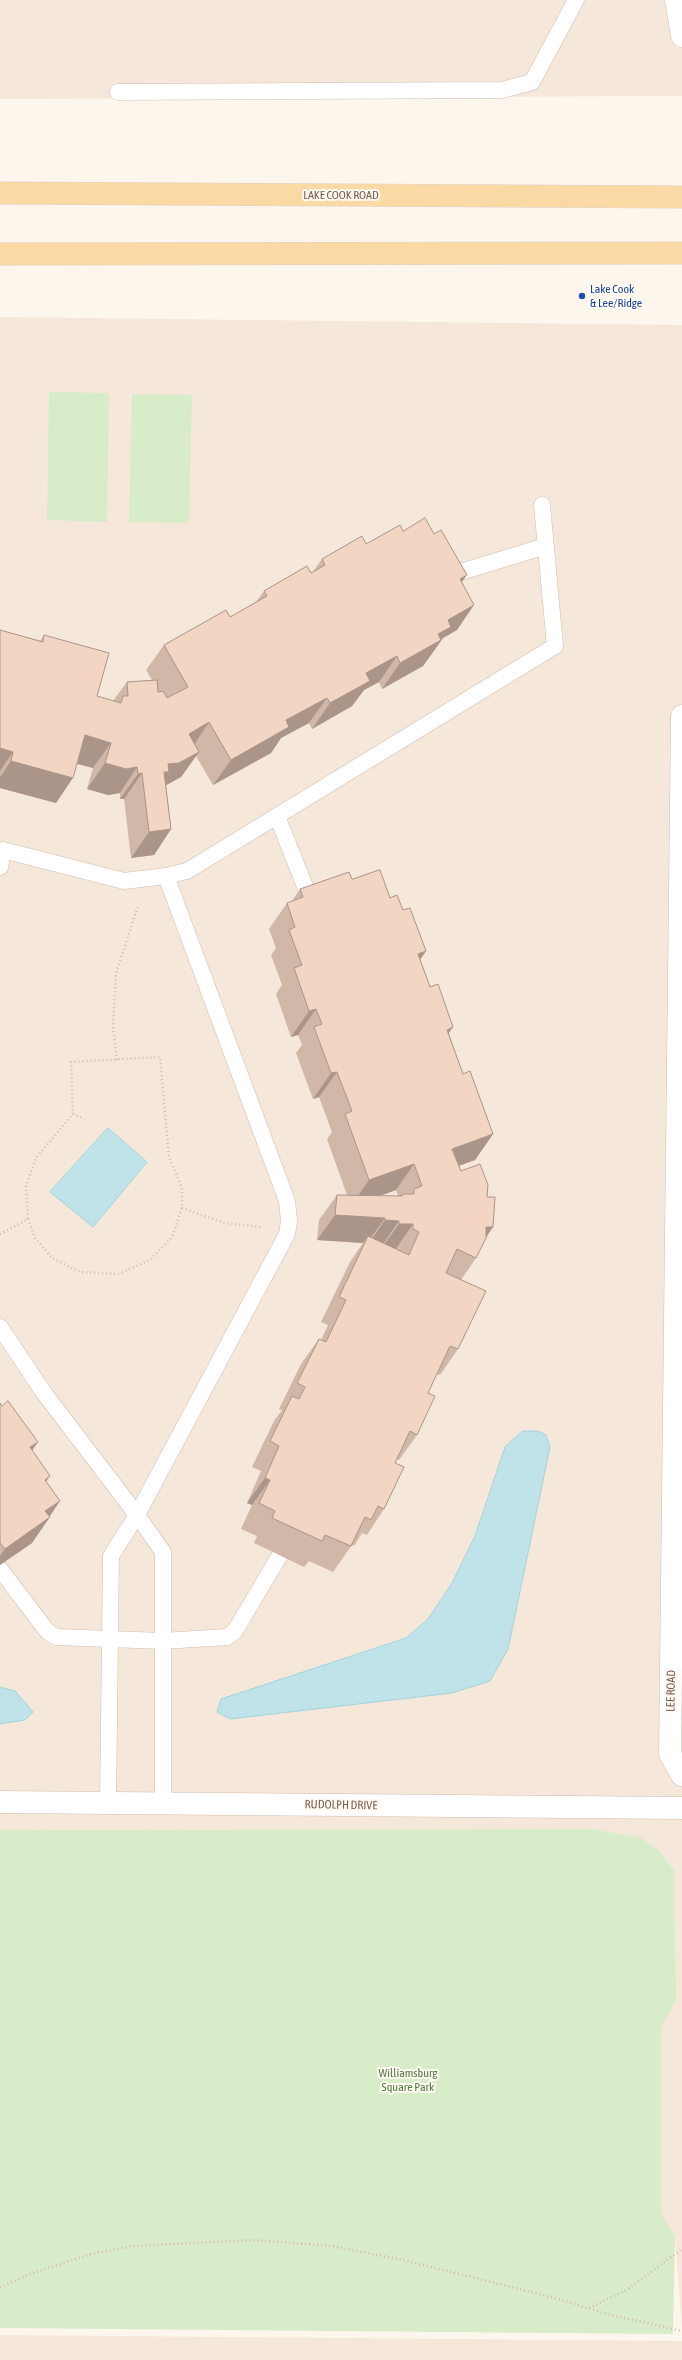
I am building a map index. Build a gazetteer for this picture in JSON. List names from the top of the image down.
{
  "streets": {
    "main road": ["LAKE COOK ROAD"],
    "street": ["LEE ROAD", "RUDOLPH DRIVE"]
  },
  "parks": ["Williamsburg Square Park"],
  "places": ["Lake Cook & Lee/Ridge"]
}
